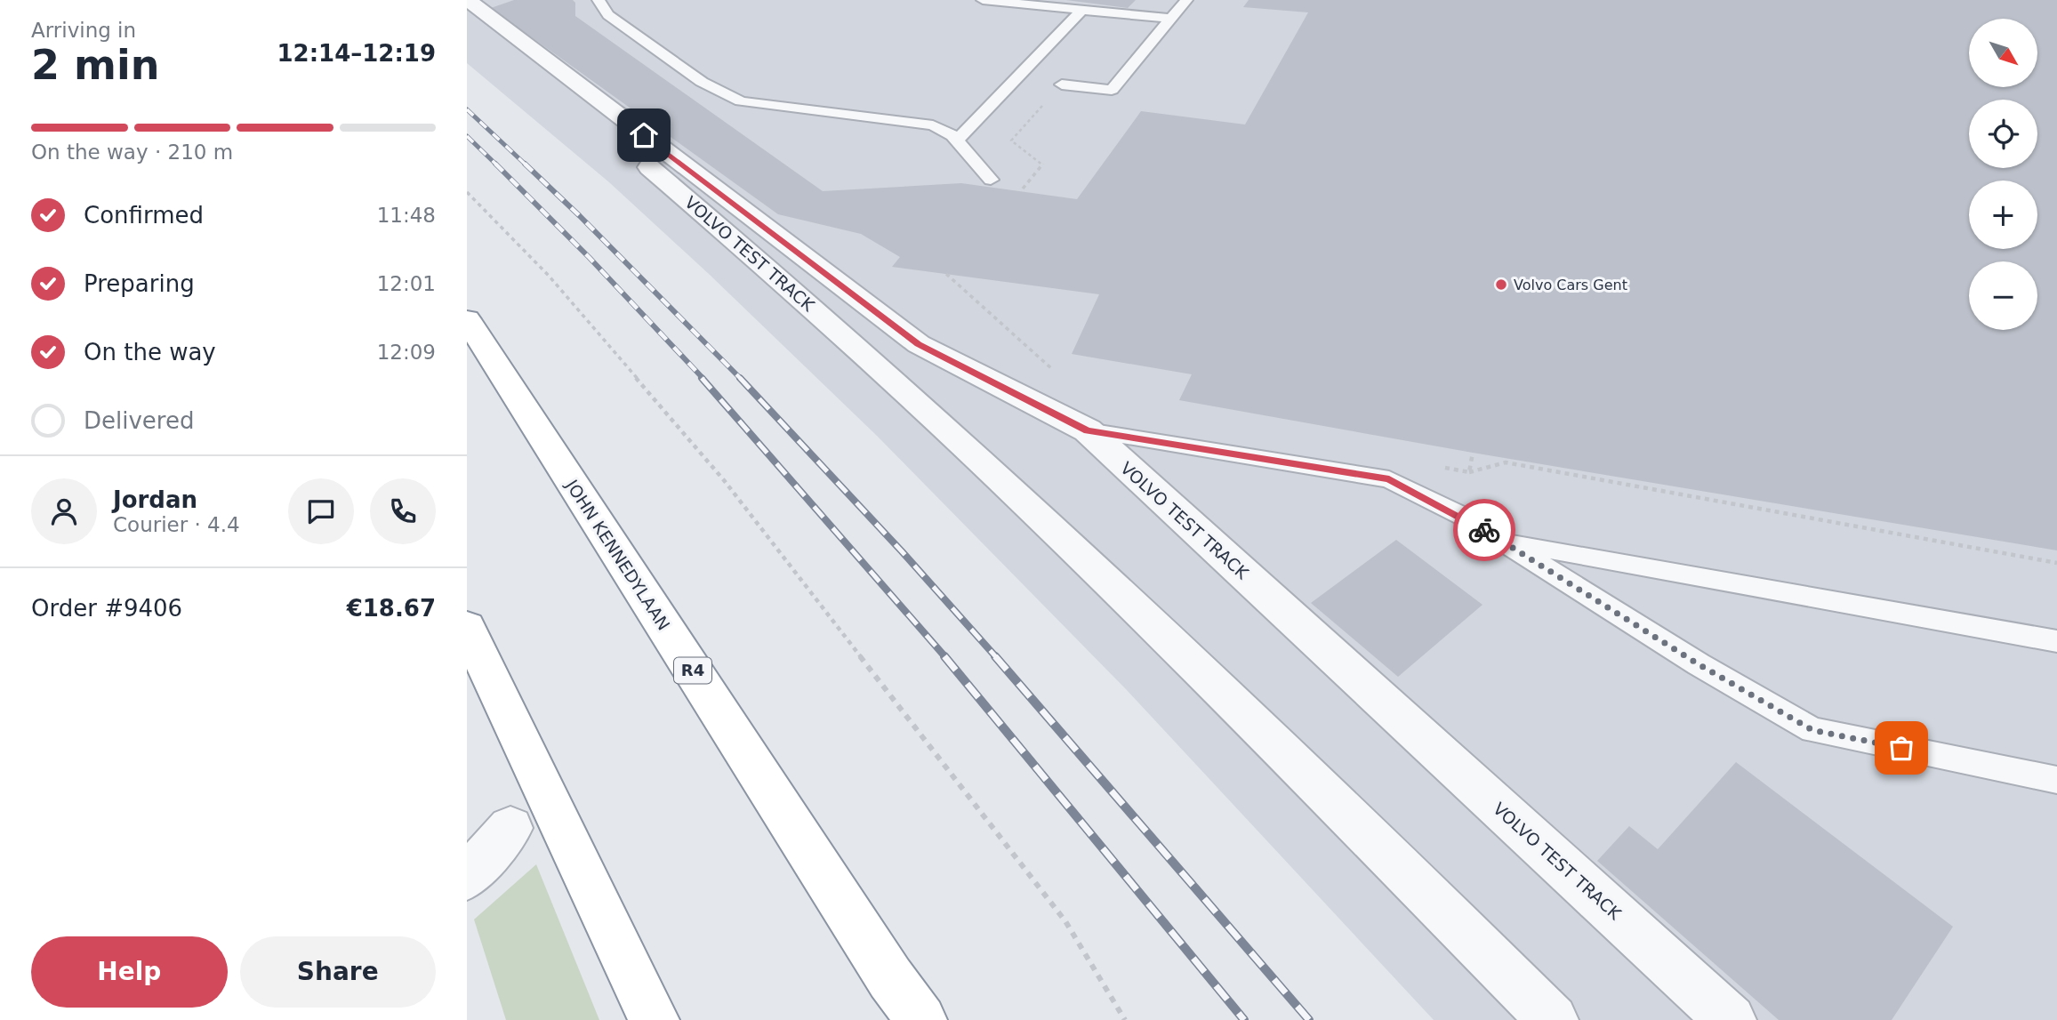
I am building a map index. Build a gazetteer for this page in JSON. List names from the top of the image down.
{
  "streets": {
    "highway": ["JOHN KENNEDYLAAN", "R4"],
    "street": ["VOLVO TEST TRACK"]
  },
  "places": ["Volvo Cars Gent"],
  "north": "bottom right",
  "page": {
    "heading": ["2 min", "Arriving in", "12:14–12:19"],
    "panel": [
      "Jordan",
      "Courier · 4.4",
      "Order #9406",
      "€18.67"
    ],
    "map_buttons": ["+", "−"],
    "bar": "On the way · 210 m",
    "list": [
      ["Confirmed", "11:48"],
      ["Preparing", "12:01"],
      ["On the way", "12:09"],
      "Delivered"
    ],
    "buttons": ["Help", "Share"]
  }
}
